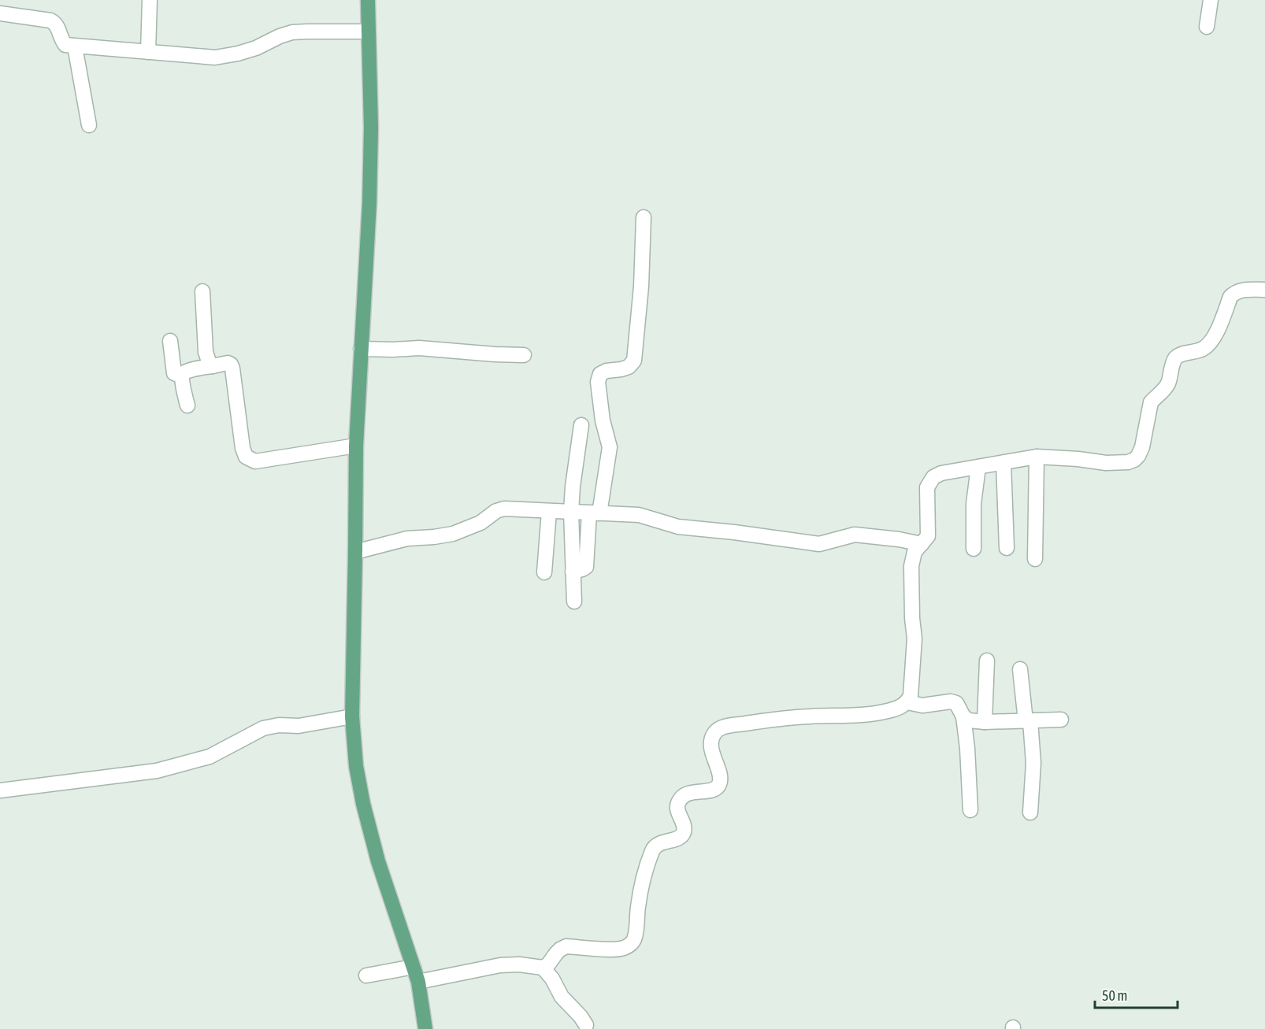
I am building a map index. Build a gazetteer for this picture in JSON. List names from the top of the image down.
{
  "scale_bar": "50 m"
}
